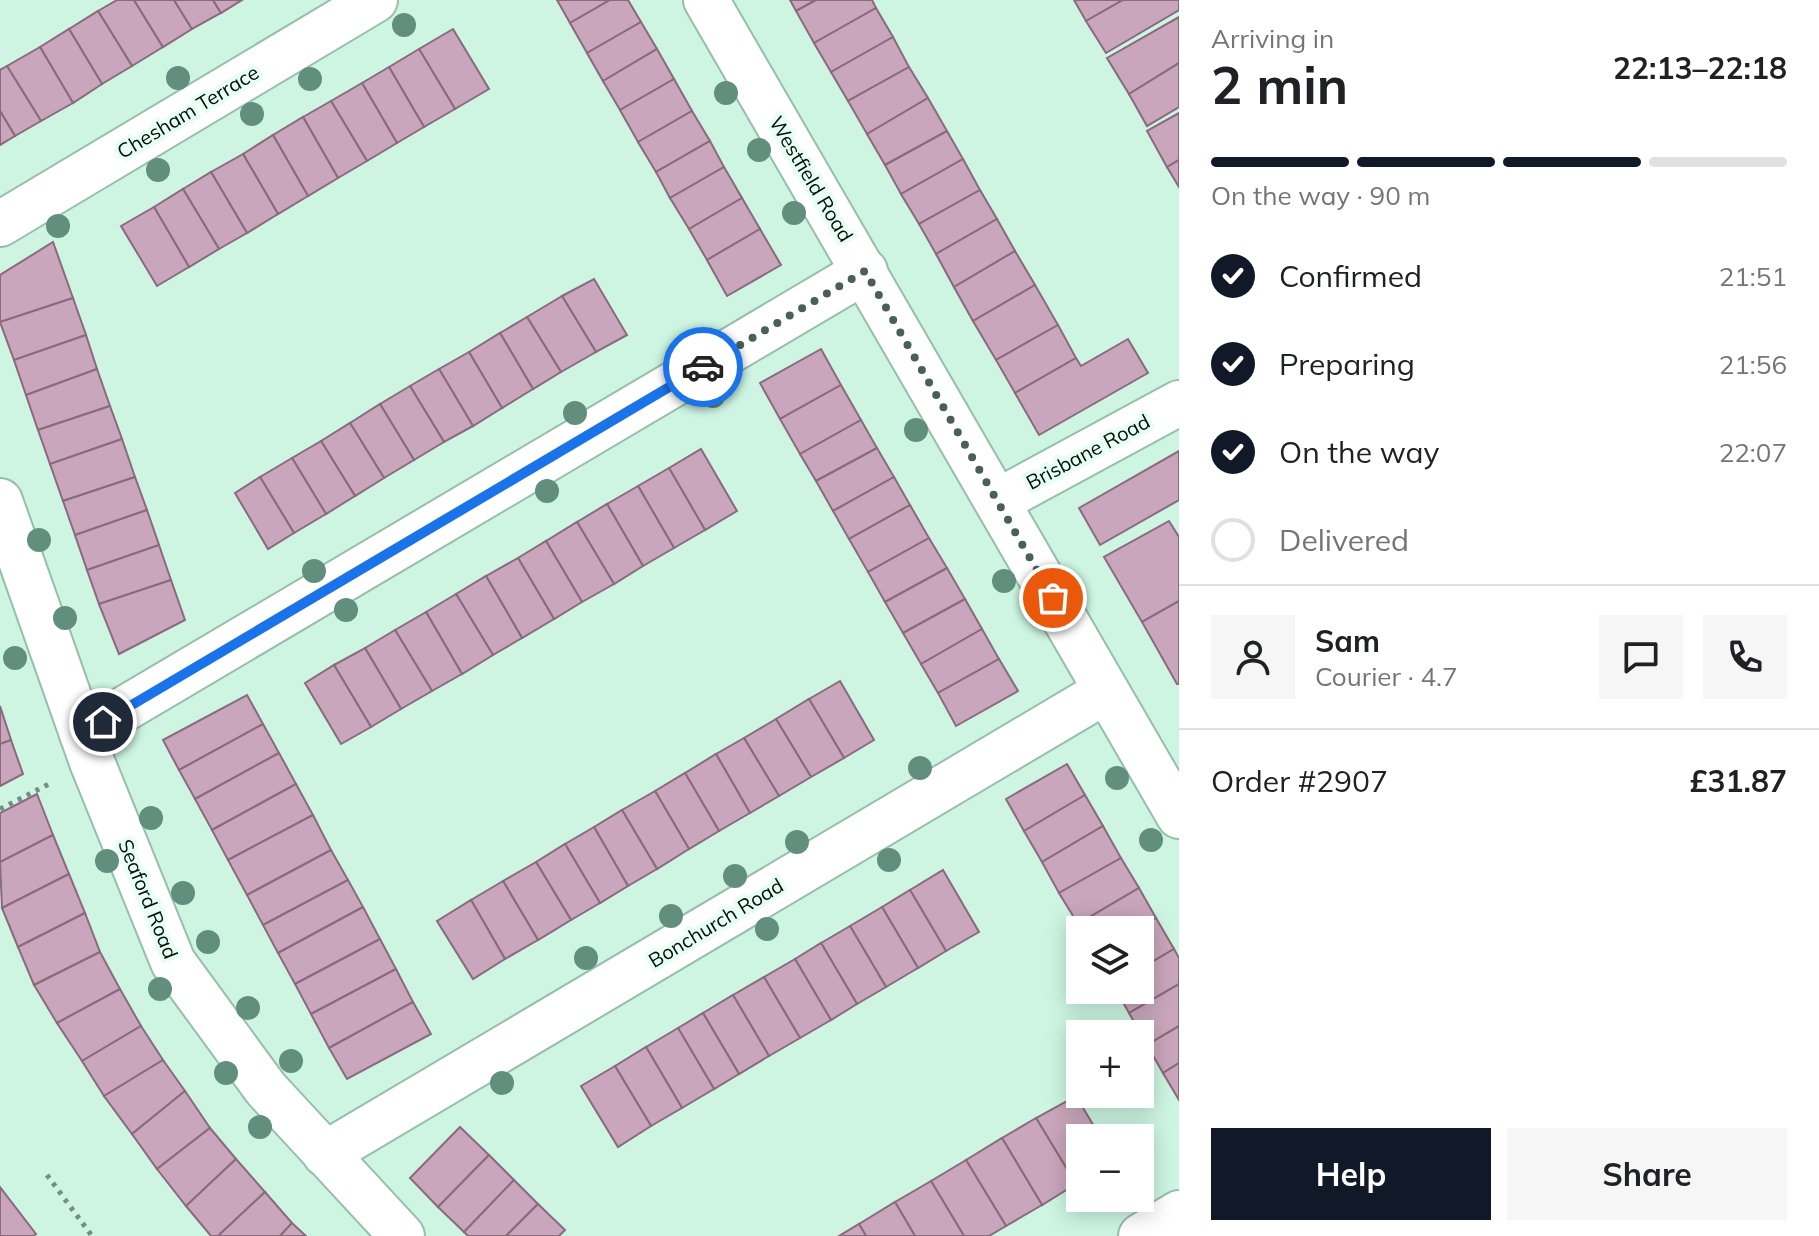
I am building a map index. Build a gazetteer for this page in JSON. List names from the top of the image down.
{
  "streets": {
    "street": [
      "Chesham Terrace",
      "Westfield Road",
      "Brisbane Road",
      "Seaford Road",
      "Bonchurch Road"
    ]
  },
  "crossings": [
    ["Westfield Road", "Brisbane Road"],
    ["Westfield Road", "Bonchurch Road"],
    ["Seaford Road", "Bonchurch Road"]
  ],
  "page": {
    "heading": ["2 min", "Arriving in", "22:13–22:18"],
    "panel": [
      "Sam",
      "Courier · 4.7",
      "Order #2907",
      "£31.87"
    ],
    "bar": "On the way · 90 m",
    "list": [
      ["Confirmed", "21:51"],
      ["Preparing", "21:56"],
      ["On the way", "22:07"],
      "Delivered"
    ],
    "map_buttons": ["+", "−"],
    "buttons": ["Help", "Share"]
  }
}
